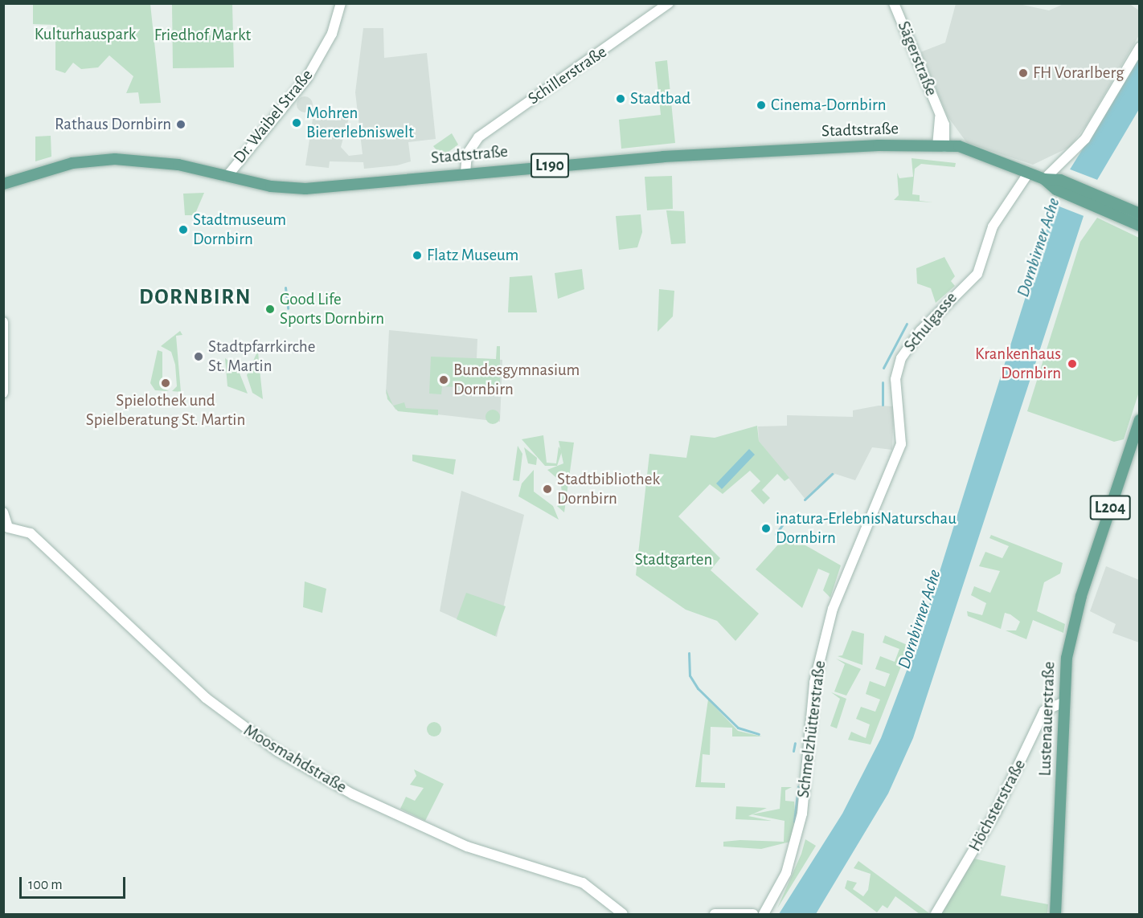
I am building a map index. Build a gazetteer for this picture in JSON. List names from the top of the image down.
{
  "streets": {
    "main road": [
      "Stadtstraße",
      "L190",
      "L204",
      "Lustenauerstraße"
    ],
    "street": [
      "Sägerstraße",
      "Schillerstraße",
      "Dr. Waibel Straße",
      "Schulgasse",
      "Schmelzhütterstraße",
      "Moosmahdstraße",
      "Höchsterstraße"
    ]
  },
  "crossings": [
    ["Sägerstraße", "Stadtstraße"],
    ["Schillerstraße", "Stadtstraße"],
    ["Dr. Waibel Straße", "Stadtstraße"],
    ["Stadtstraße", "L190"],
    ["Stadtstraße", "Schulgasse"],
    ["Schulgasse", "Schmelzhütterstraße"],
    ["Lustenauerstraße", "Höchsterstraße"]
  ],
  "districts": ["DORNBIRN"],
  "water": ["Dornbirner Ache"],
  "parks": ["Kulturhauspark", "Friedhof Markt", "Stadtgarten"],
  "places": [
    "FH Vorarlberg",
    "Stadtbad",
    "Cinema-Dornbirn",
    "Mohren Biererlebniswelt",
    "Rathaus Dornbirn",
    "Stadtmuseum Dornbirn",
    "Flatz Museum",
    "Good Life Sports Dornbirn",
    "Stadtpfarrkirche St. Martin",
    "Krankenhaus Dornbirn",
    "Bundesgymnasium Dornbirn",
    "Spielothek und Spielberatung St. Martin",
    "Stadtbibliothek Dornbirn",
    "inatura-ErlebnisNaturschau Dornbirn"
  ],
  "scale_bar": "100 m"
}
